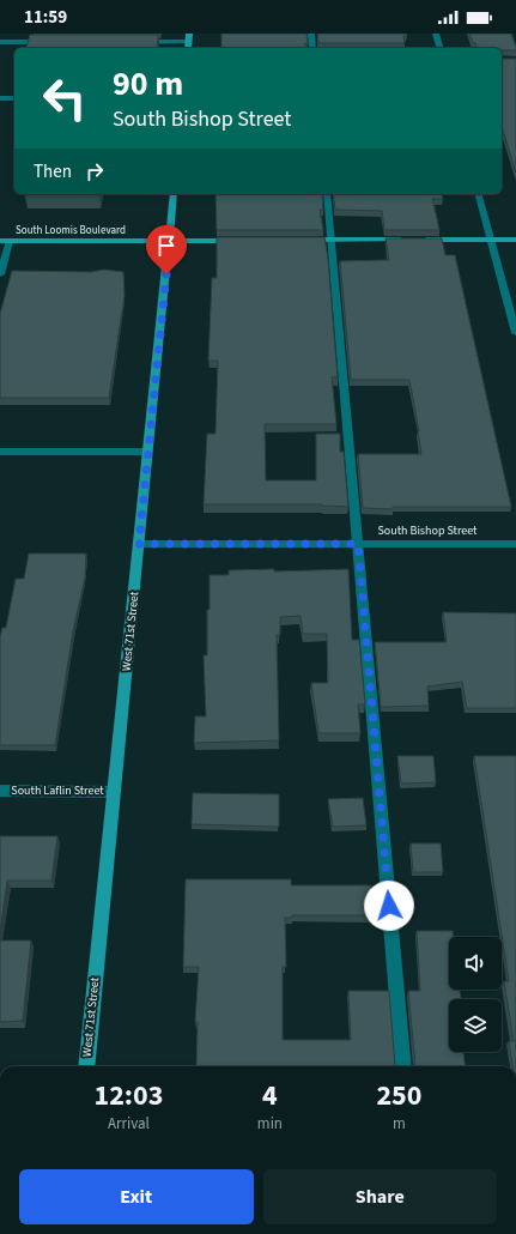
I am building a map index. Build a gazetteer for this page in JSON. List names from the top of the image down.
{
  "streets": {
    "main road": ["South Loomis Boulevard", "West 71st Street"],
    "street": ["South Bishop Street", "South Laflin Street"]
  },
  "crossings": [
    ["South Loomis Boulevard", "West 71st Street"],
    ["South Bishop Street", "West 71st Street"],
    ["West 71st Street", "South Laflin Street"]
  ],
  "page": {
    "status": "11:59",
    "turn": ["90 m", "South Bishop Street"],
    "then": "Then",
    "eta": [
      "12:03",
      "Arrival",
      "4",
      "min",
      "250",
      "m"
    ],
    "buttons": ["Exit", "Share"]
  }
}
